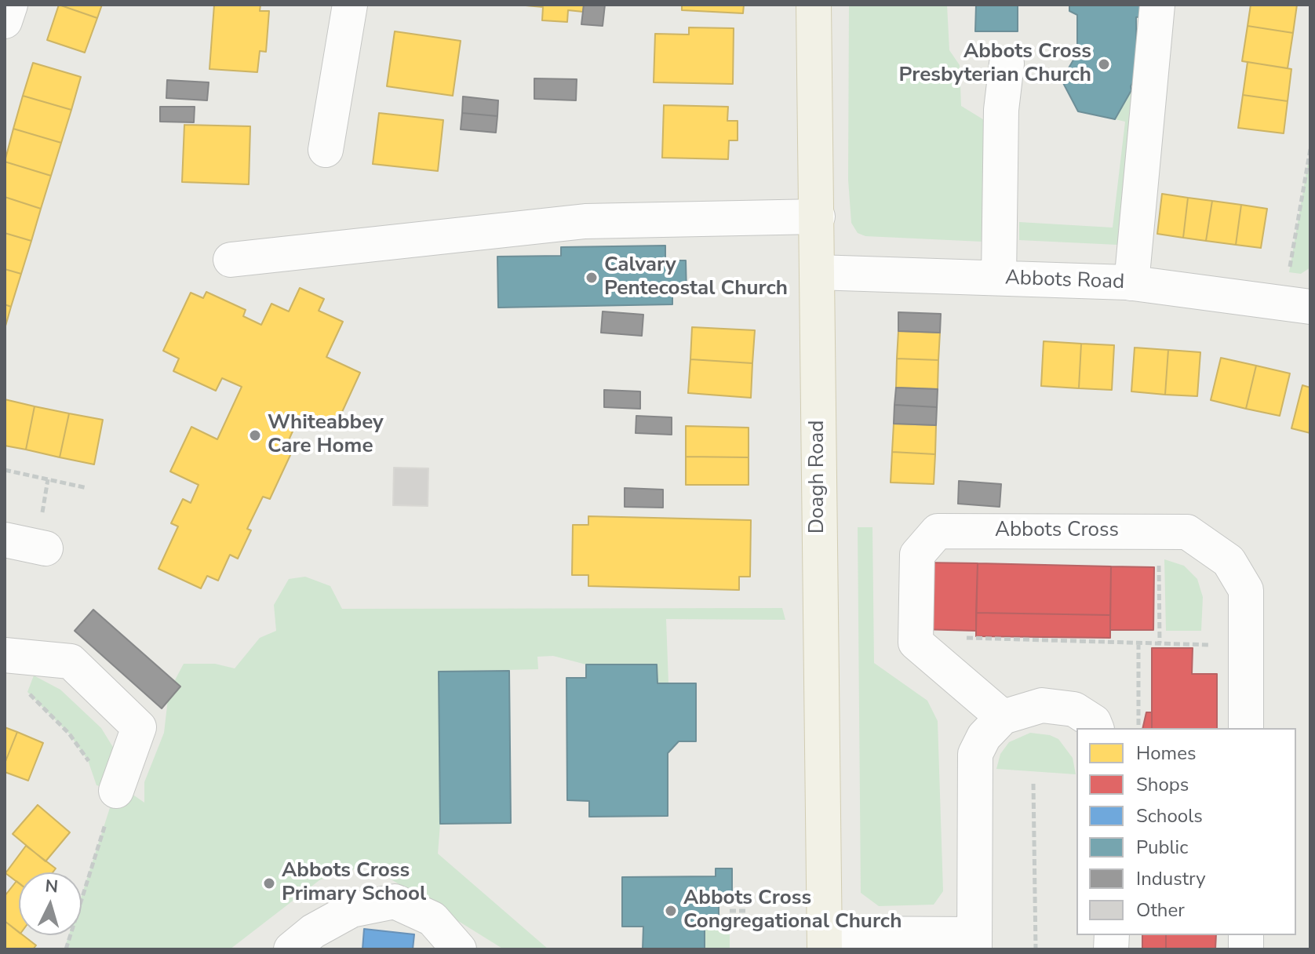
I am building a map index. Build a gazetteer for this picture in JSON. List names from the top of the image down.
{
  "streets": {
    "main road": ["Doagh Road"],
    "street": ["Abbots Road", "Abbots Cross"]
  },
  "crossings": [
    ["Abbots Road", "Doagh Road"]
  ],
  "places": [
    "Abbots Cross Presbyterian Church",
    "Calvary Pentecostal Church",
    "Whiteabbey Care Home",
    "Abbots Cross Primary School",
    "Abbots Cross Congregational Church"
  ],
  "legend": [
    "Homes",
    "Shops",
    "Schools",
    "Public",
    "Industry",
    "Other"
  ],
  "north": "top"
}
